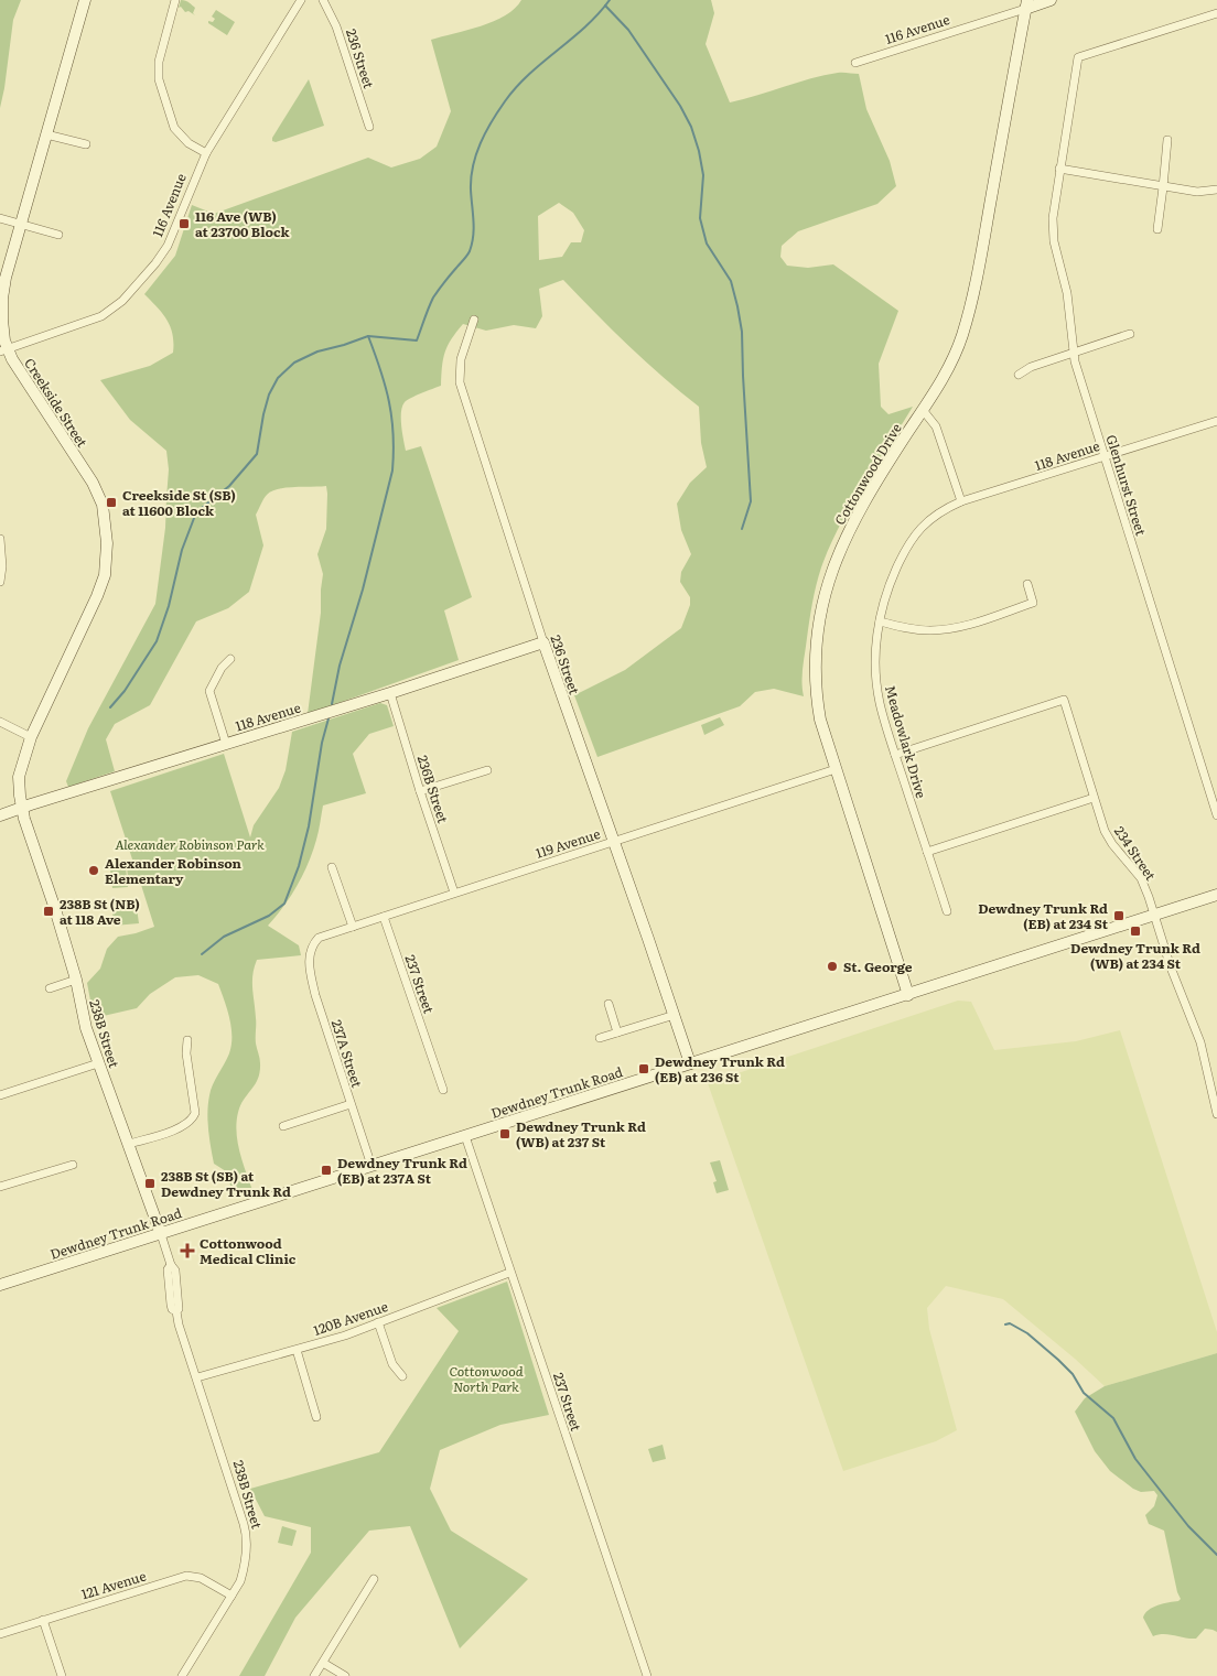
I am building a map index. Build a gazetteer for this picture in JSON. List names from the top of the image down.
{
  "streets": {
    "street": [
      "116 Avenue",
      "236 Street",
      "Creekside Street",
      "118 Avenue",
      "Cottonwood Drive",
      "Glenhurst Street",
      "Meadowlark Drive",
      "236B Street",
      "119 Avenue",
      "234 Street",
      "237 Street",
      "238B Street",
      "237A Street",
      "Dewdney Trunk Road",
      "120B Avenue",
      "121 Avenue"
    ]
  },
  "crossings": [
    ["116 Avenue", "Creekside Street"],
    ["116 Avenue", "Cottonwood Drive"],
    ["236 Street", "118 Avenue"],
    ["236 Street", "119 Avenue"],
    ["236 Street", "Dewdney Trunk Road"],
    ["Creekside Street", "118 Avenue"],
    ["Creekside Street", "238B Street"],
    ["118 Avenue", "Glenhurst Street"],
    ["118 Avenue", "Meadowlark Drive"],
    ["118 Avenue", "236B Street"],
    ["118 Avenue", "238B Street"],
    ["Cottonwood Drive", "119 Avenue"],
    ["Cottonwood Drive", "Dewdney Trunk Road"],
    ["Meadowlark Drive", "234 Street"],
    ["236B Street", "119 Avenue"],
    ["119 Avenue", "237 Street"],
    ["119 Avenue", "237A Street"],
    ["234 Street", "Dewdney Trunk Road"],
    ["237 Street", "Dewdney Trunk Road"],
    ["237 Street", "120B Avenue"],
    ["238B Street", "Dewdney Trunk Road"],
    ["238B Street", "120B Avenue"],
    ["238B Street", "121 Avenue"],
    ["237A Street", "Dewdney Trunk Road"]
  ],
  "parks": ["Alexander Robinson Park", "Cottonwood North Park"],
  "places": {
    "transit": [
      "116 Ave (WB) at 23700 Block",
      "Creekside St (SB) at 11600 Block",
      "238B St (NB) at 118 Ave",
      "Dewdney Trunk Rd (EB) at 234 St",
      "Dewdney Trunk Rd (WB) at 234 St",
      "Dewdney Trunk Rd (EB) at 236 St",
      "Dewdney Trunk Rd (WB) at 237 St",
      "Dewdney Trunk Rd (EB) at 237A St",
      "238B St (SB) at Dewdney Trunk Rd"
    ],
    "other": ["Alexander Robinson Elementary", "St. George"],
    "health": ["Cottonwood Medical Clinic"]
  }
}
